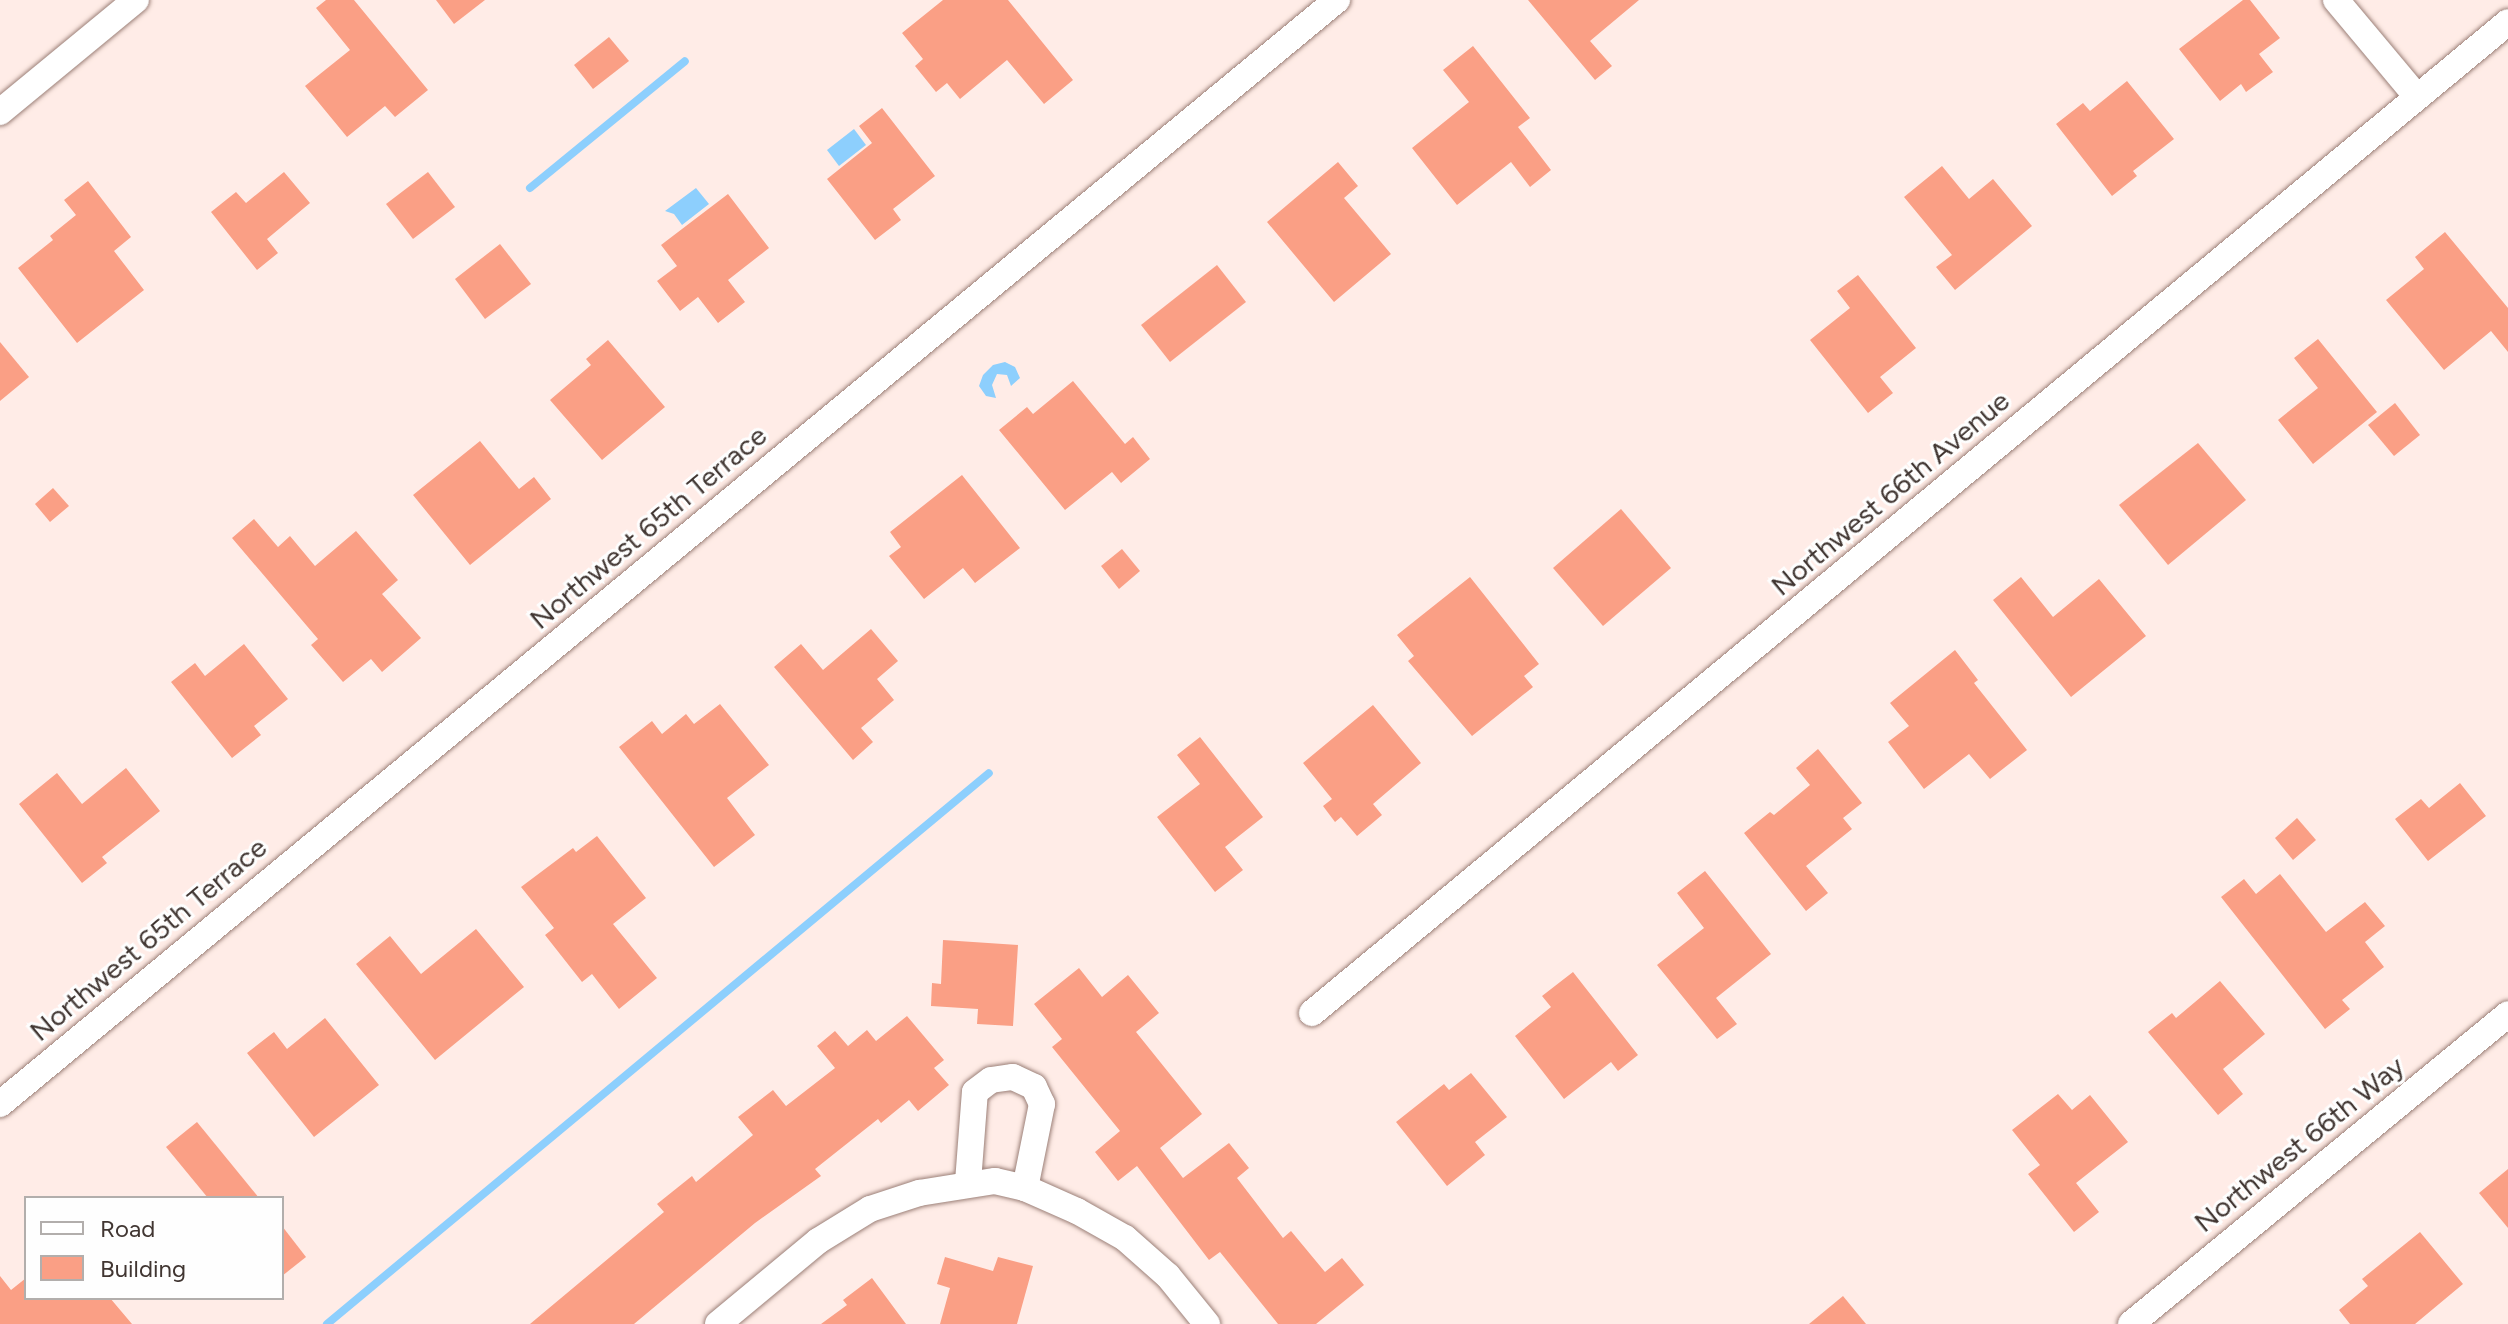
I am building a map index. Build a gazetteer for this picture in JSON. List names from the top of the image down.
{
  "streets": {
    "street": ["Northwest 66th Avenue", "Northwest 65th Terrace", "Northwest 66th Way"]
  },
  "legend": ["Road", "Building"]
}
